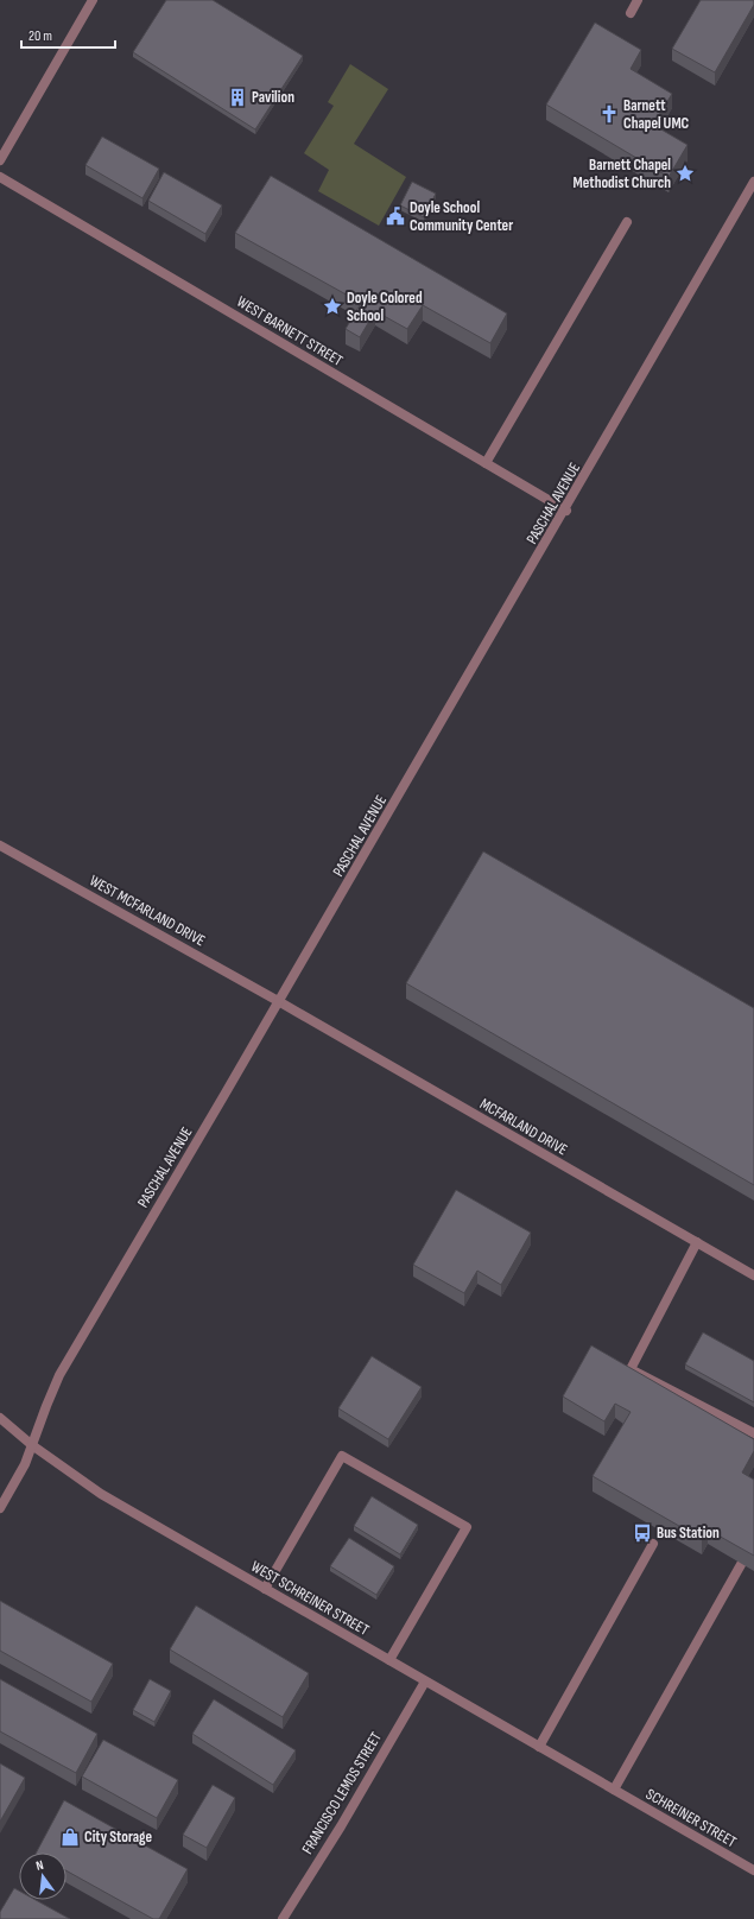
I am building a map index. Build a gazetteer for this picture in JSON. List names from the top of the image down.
{
  "streets": {
    "street": [
      "WEST BARNETT STREET",
      "PASCHAL AVENUE",
      "WEST MCFARLAND DRIVE",
      "MCFARLAND DRIVE",
      "WEST SCHREINER STREET",
      "FRANCISCO LEMOS STREET",
      "SCHREINER STREET"
    ]
  },
  "crossings": [
    ["WEST BARNETT STREET", "PASCHAL AVENUE"],
    ["PASCHAL AVENUE", "WEST MCFARLAND DRIVE"],
    ["PASCHAL AVENUE", "MCFARLAND DRIVE"],
    ["PASCHAL AVENUE", "WEST SCHREINER STREET"],
    ["WEST MCFARLAND DRIVE", "MCFARLAND DRIVE"],
    ["WEST SCHREINER STREET", "FRANCISCO LEMOS STREET"],
    ["WEST SCHREINER STREET", "SCHREINER STREET"]
  ],
  "places": {
    "building": ["Pavilion"],
    "church": ["Barnett Chapel UMC"],
    "place": ["Barnett Chapel Methodist Church", "Doyle Colored School"],
    "public building": ["Doyle School Community Center"],
    "bus stop": ["Bus Station"],
    "shop": ["City Storage"]
  },
  "scale_bar": "20 m",
  "north": "top"
}
